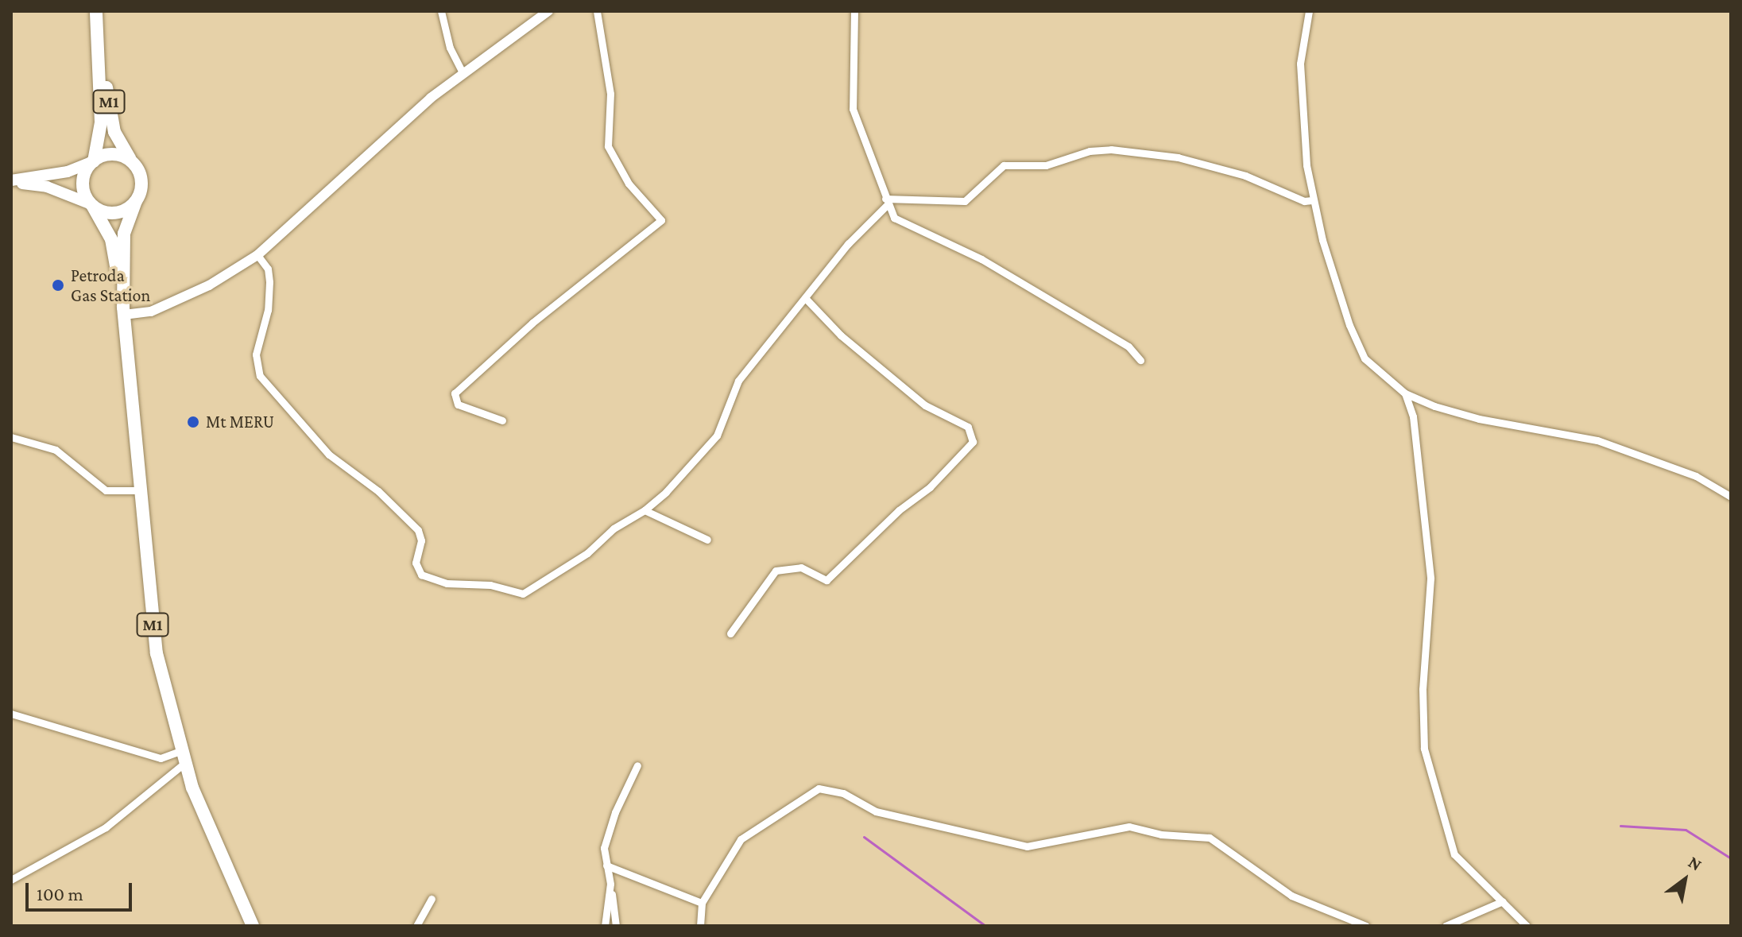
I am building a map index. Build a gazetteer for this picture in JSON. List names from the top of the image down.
{
  "streets": {
    "highway": ["M1"]
  },
  "places": ["Petroda Gas Station", "Mt MERU"],
  "scale_bar": "100 m",
  "north": "top right"
}
